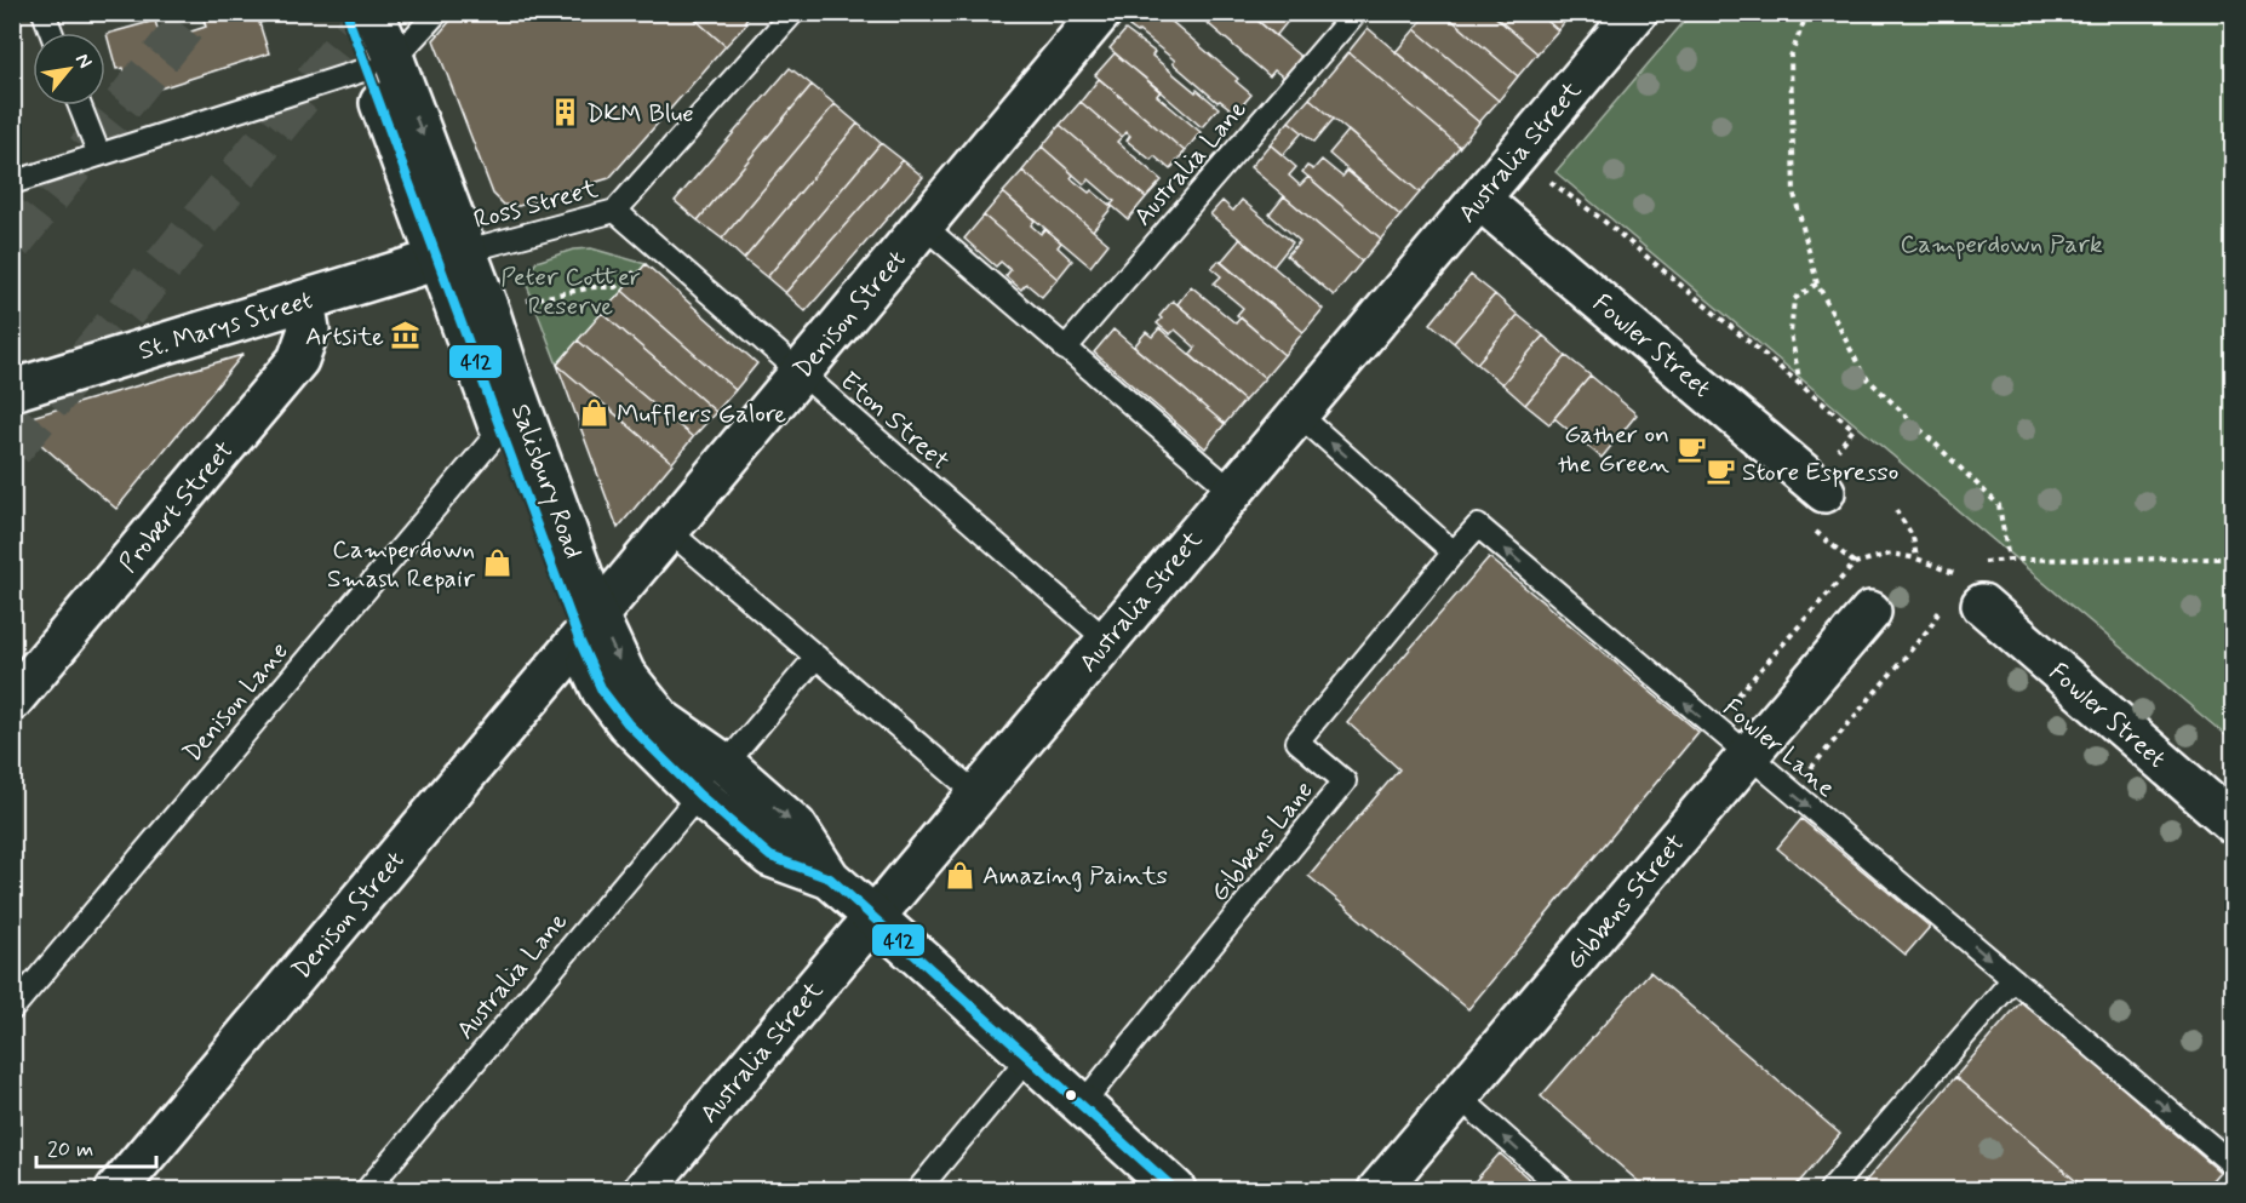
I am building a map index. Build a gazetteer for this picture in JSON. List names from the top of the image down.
{
  "streets": {
    "street": [
      "Australia Street",
      "Denison Street",
      "St. Marys Street",
      "Fowler Street",
      "Salisbury Road",
      "Probert Street",
      "Gibbens Street"
    ],
    "lane": [
      "Australia Lane",
      "Ross Street",
      "Eton Street",
      "Denison Lane",
      "Fowler Lane",
      "Gibbens Lane"
    ]
  },
  "crossings": [
    ["Australia Street", "Fowler Street"],
    ["Australia Street", "Eton Street"],
    ["Australia Street", "Salisbury Road"],
    ["Australia Lane", "Salisbury Road"],
    ["Ross Street", "St. Marys Street"],
    ["Ross Street", "Eton Street"],
    ["Ross Street", "Salisbury Road"],
    ["Denison Street", "Eton Street"],
    ["Denison Street", "Salisbury Road"],
    ["St. Marys Street", "Salisbury Road"],
    ["St. Marys Street", "Probert Street"],
    ["Salisbury Road", "Denison Lane"],
    ["Salisbury Road", "Gibbens Lane"],
    ["Fowler Lane", "Gibbens Lane"],
    ["Fowler Lane", "Gibbens Street"]
  ],
  "parks": ["Camperdown Park", "Peter Cotter Reserve"],
  "places": {
    "building": ["DKM Blue"],
    "museum": ["Artsite"],
    "shop": ["Mufflers Galore", "Camperdown Smash Repair", "Amazing Paints"],
    "cafe": ["Gather on the Green", "Store Espresso"]
  },
  "lines": ["transit line 412"],
  "scale_bar": "20 m",
  "north": "top right"
}
